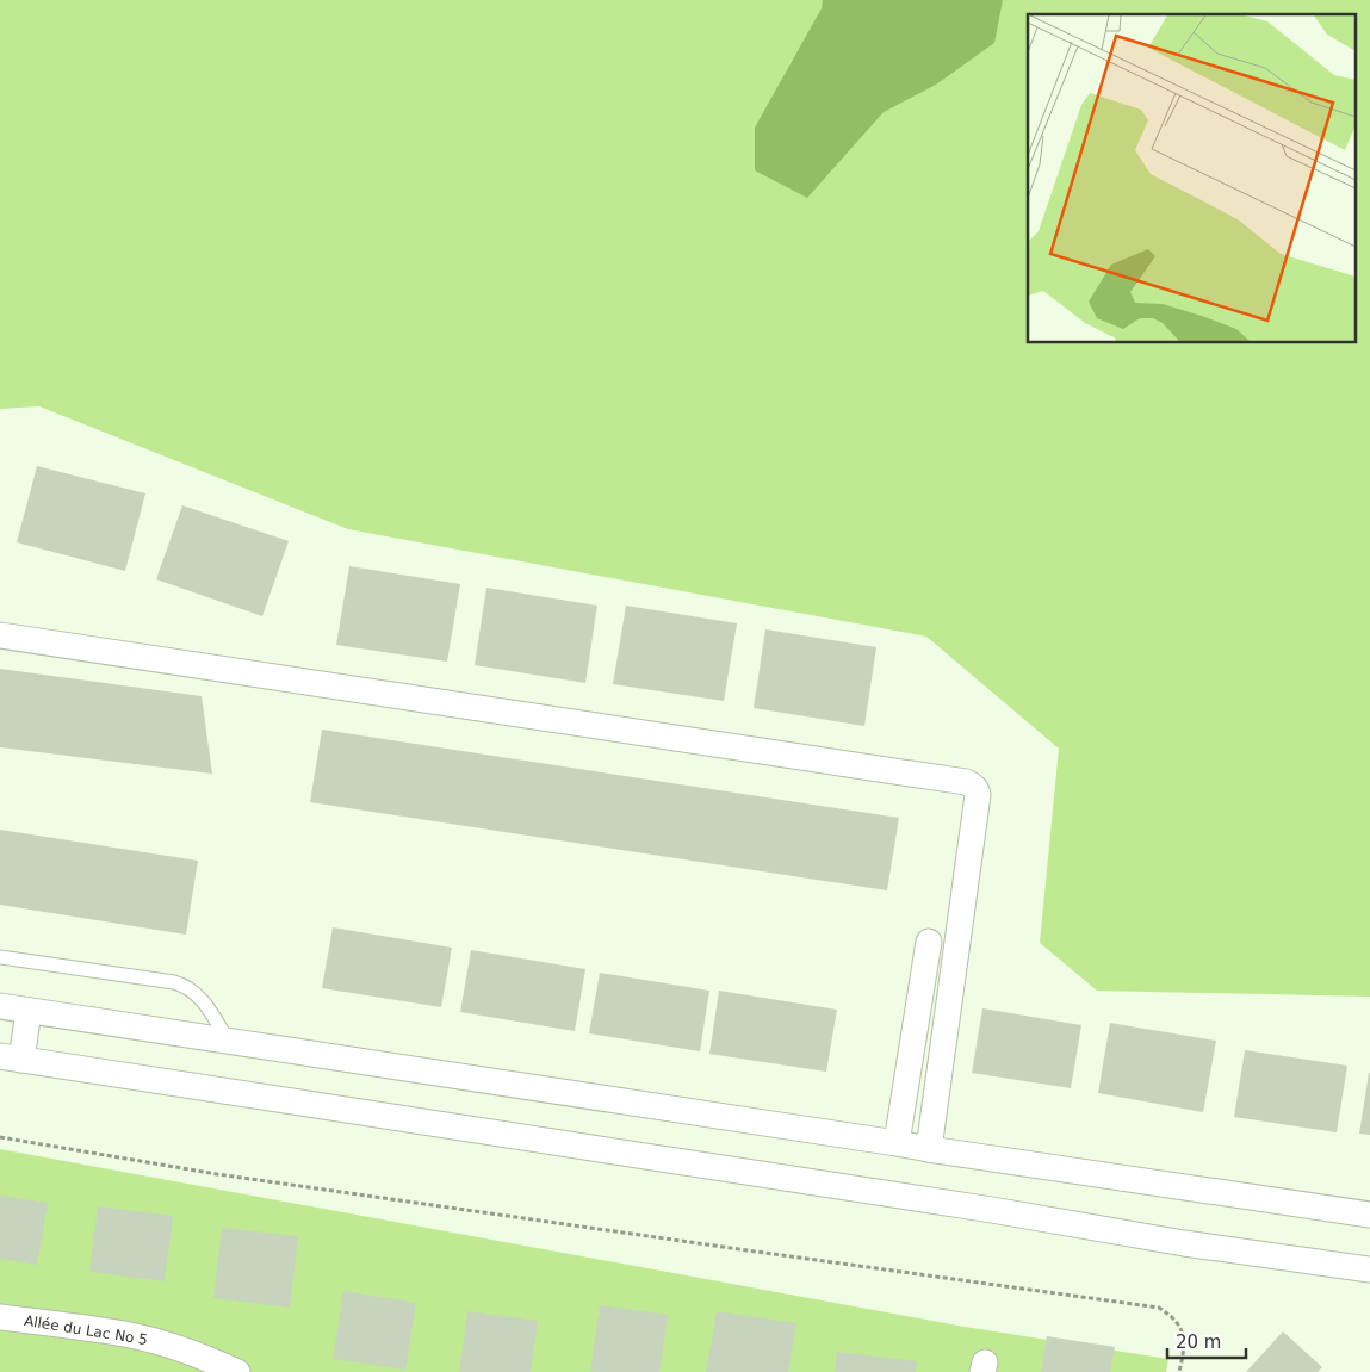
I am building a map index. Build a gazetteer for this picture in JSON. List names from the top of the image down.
{
  "streets": {
    "street": ["Allée du Lac No 5"]
  },
  "scale_bar": "20 m"
}
